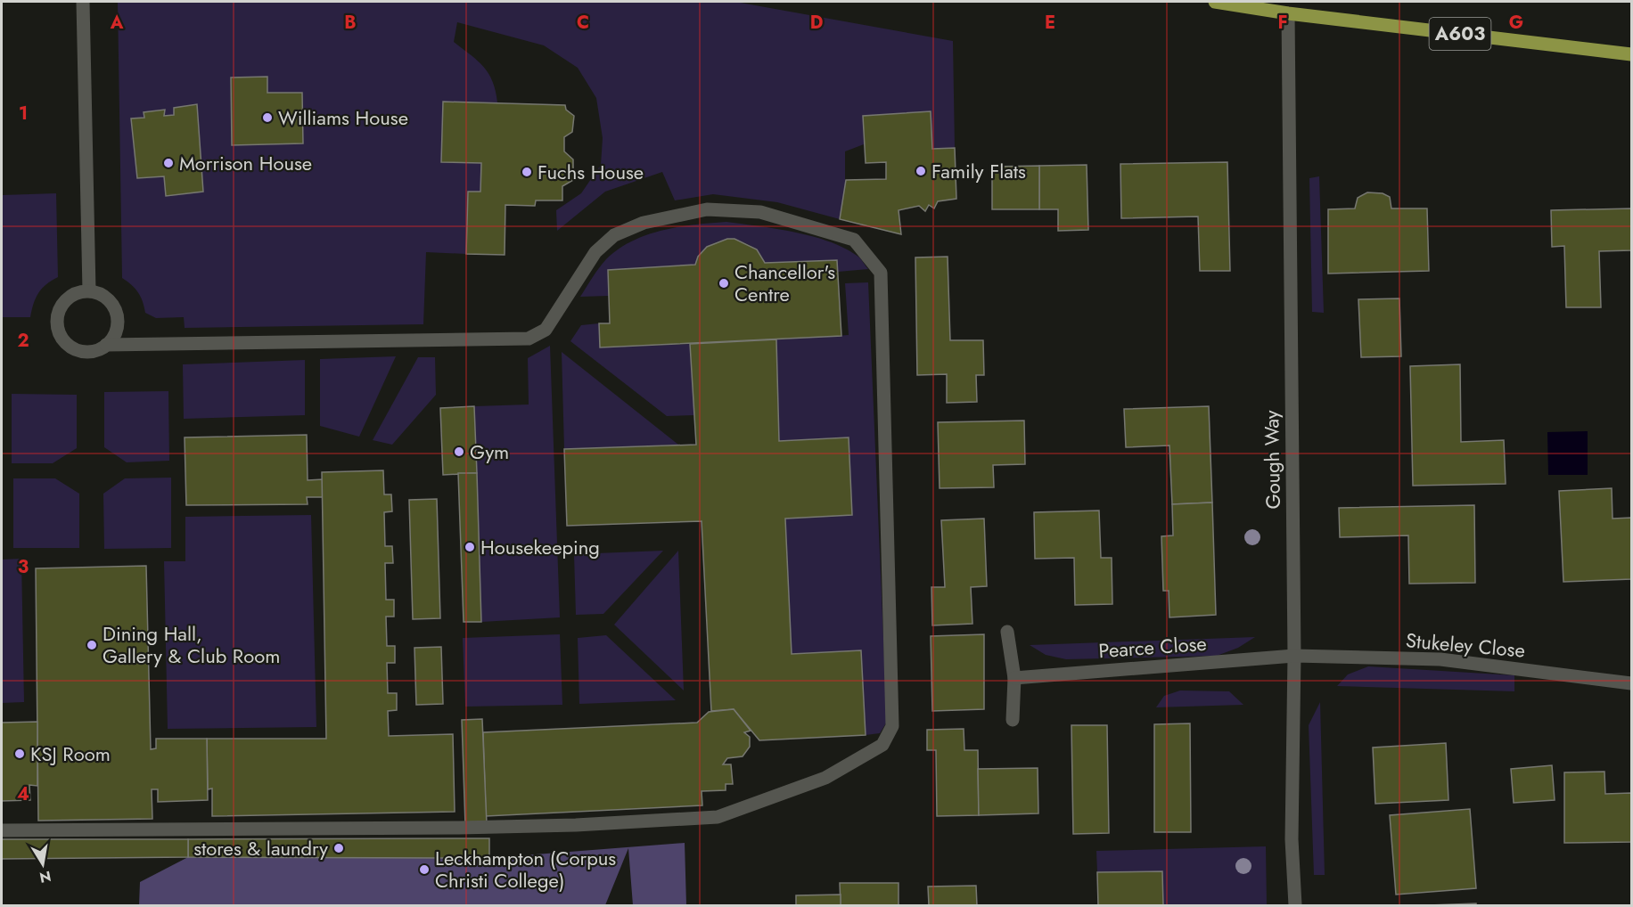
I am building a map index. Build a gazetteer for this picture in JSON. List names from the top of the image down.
{
  "streets": {
    "main road": ["A603"],
    "street": ["Gough Way", "Stukeley Close", "Pearce Close"]
  },
  "crossings": [
    ["A603", "Gough Way"],
    ["Gough Way", "Stukeley Close"],
    ["Gough Way", "Pearce Close"],
    ["Stukeley Close", "Pearce Close"]
  ],
  "places": [
    "Williams House",
    "Morrison House",
    "Family Flats",
    "Fuchs House",
    "Chancellor's Centre",
    "Gym",
    "Housekeeping",
    "Dining Hall, Gallery & Club Room",
    "KSJ Room",
    "stores & laundry",
    "Leckhampton (Corpus Christi College)"
  ],
  "north": "bottom",
  "grid": {
    "columns": [
      "A",
      "B",
      "C",
      "D",
      "E",
      "F",
      "G"
    ],
    "rows": [
      "1",
      "2",
      "3",
      "4"
    ]
  }
}
